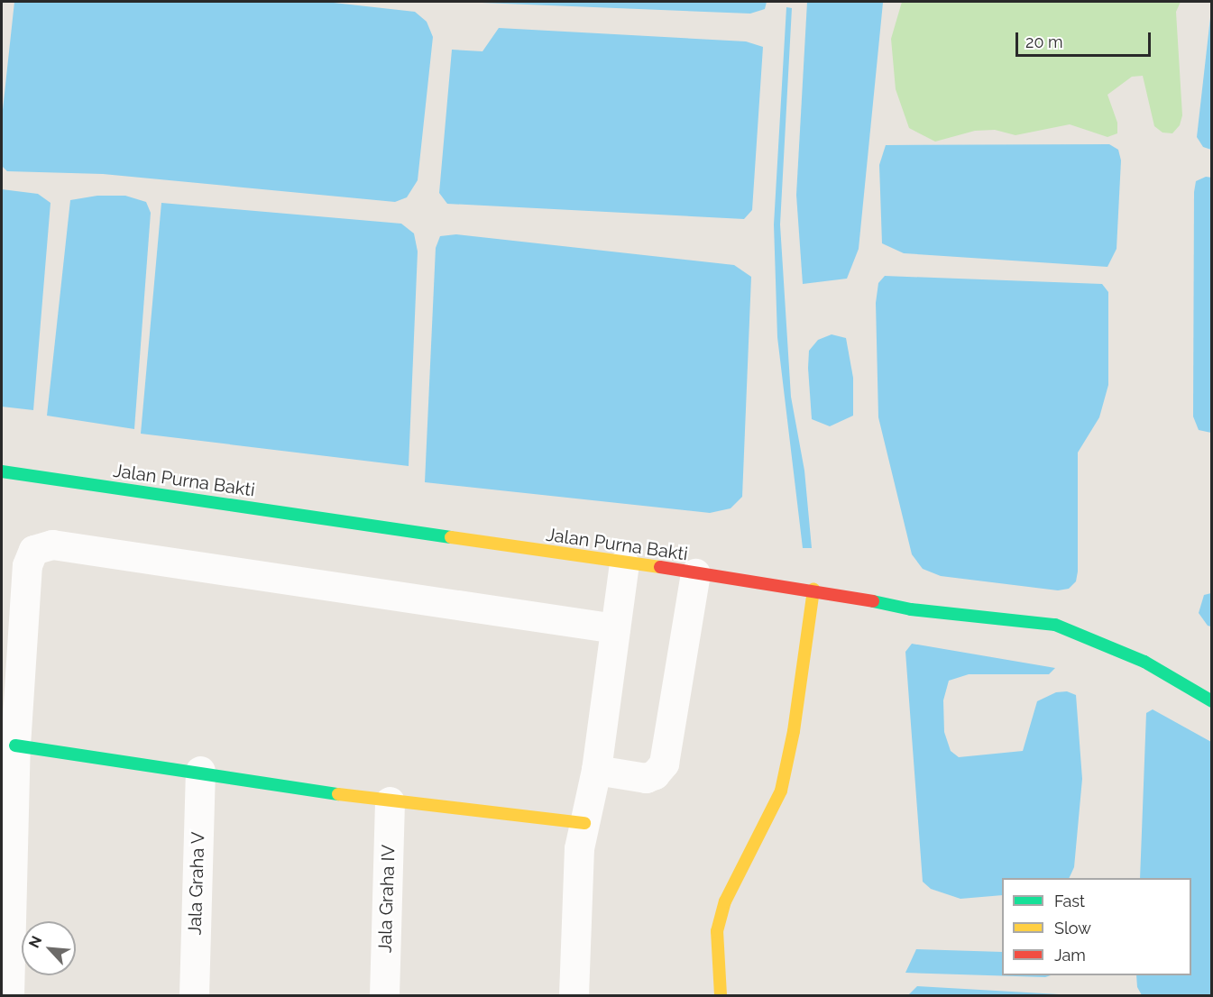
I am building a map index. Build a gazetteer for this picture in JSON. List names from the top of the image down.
{
  "streets": {
    "street": ["Jalan Purna Bakti", "Jala Graha V", "Jala Graha IV"]
  },
  "legend": ["Fast", "Slow", "Jam"],
  "scale_bar": "20 m",
  "north": "top left"
}
